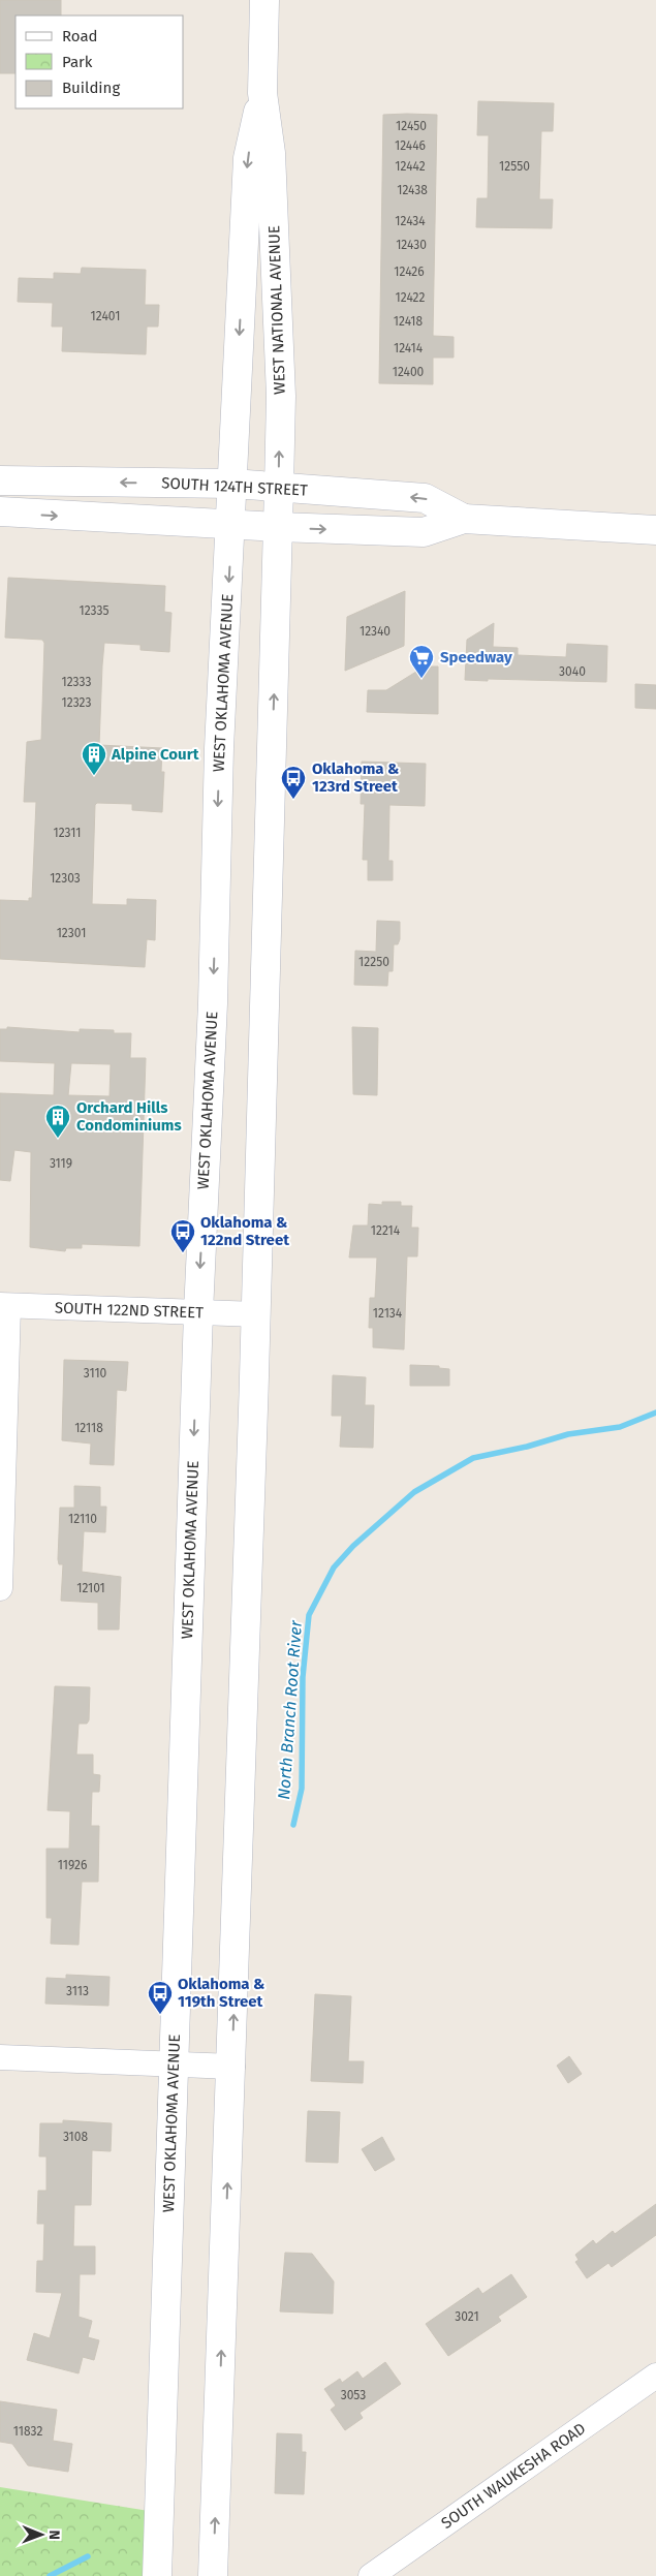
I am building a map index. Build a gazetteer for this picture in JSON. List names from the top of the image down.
{
  "streets": {
    "main road": ["WEST NATIONAL AVENUE", "SOUTH 124TH STREET", "WEST OKLAHOMA AVENUE"],
    "street": ["SOUTH 122ND STREET", "SOUTH WAUKESHA ROAD"]
  },
  "crossings": [
    ["WEST NATIONAL AVENUE", "SOUTH 124TH STREET"],
    ["WEST NATIONAL AVENUE", "WEST OKLAHOMA AVENUE"],
    ["SOUTH 124TH STREET", "WEST OKLAHOMA AVENUE"],
    ["WEST OKLAHOMA AVENUE", "SOUTH 122ND STREET"]
  ],
  "water": ["North Branch Root River"],
  "places": {
    "supermarket": ["Speedway"],
    "building": ["Alpine Court", "Orchard Hills Condominiums"],
    "bus stop": ["Oklahoma & 123rd Street", "Oklahoma & 122nd Street", "Oklahoma & 119th Street"]
  },
  "house_numbers": [
    "12450",
    "12446",
    "12442",
    "12550",
    "12438",
    "12434",
    "12430",
    "12426",
    "12422",
    "12401",
    "12418",
    "12414",
    "12400",
    "12335",
    "12340",
    "3040",
    "12333",
    "12323",
    "12311",
    "12303",
    "12301",
    "12250",
    "3119",
    "12214",
    "12134",
    "3110",
    "12118",
    "12110",
    "12101",
    "11926",
    "3113",
    "3108",
    "3021",
    "3053",
    "11832"
  ],
  "legend": ["Road", "Park", "Building"],
  "north": "right"
}
